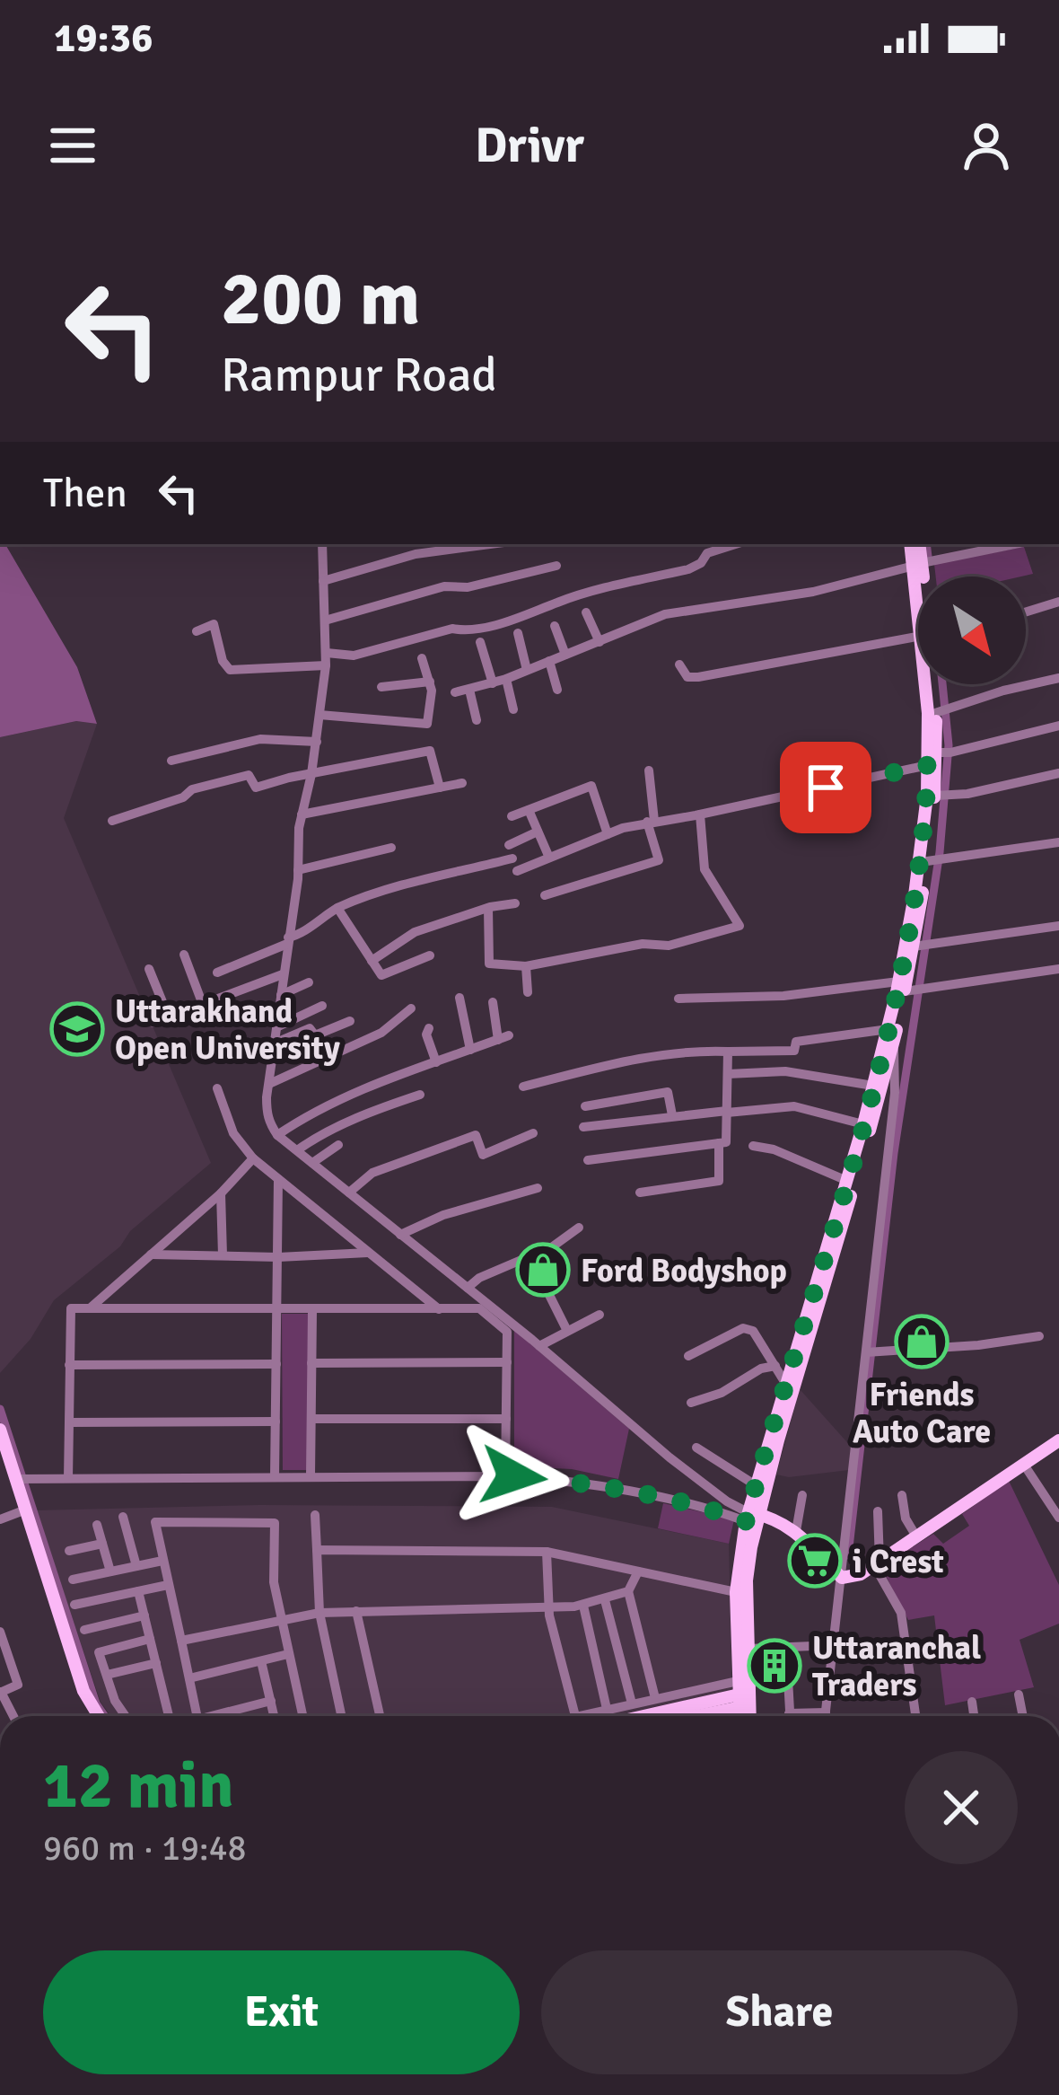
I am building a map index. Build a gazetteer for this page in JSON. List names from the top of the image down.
{
  "places": {
    "school or university": ["Uttarakhand Open University"],
    "shop": ["Ford Bodyshop", "Friends Auto Care"],
    "supermarket": ["i Crest"],
    "building": ["Uttaranchal Traders"]
  },
  "north": "bottom right",
  "page": {
    "status": "19:36",
    "header": "Drivr",
    "turn": ["200 m", "Rampur Road"],
    "then": "Then",
    "heading": ["12 min", "960 m · 19:48"],
    "buttons": ["Exit", "Share"]
  }
}
